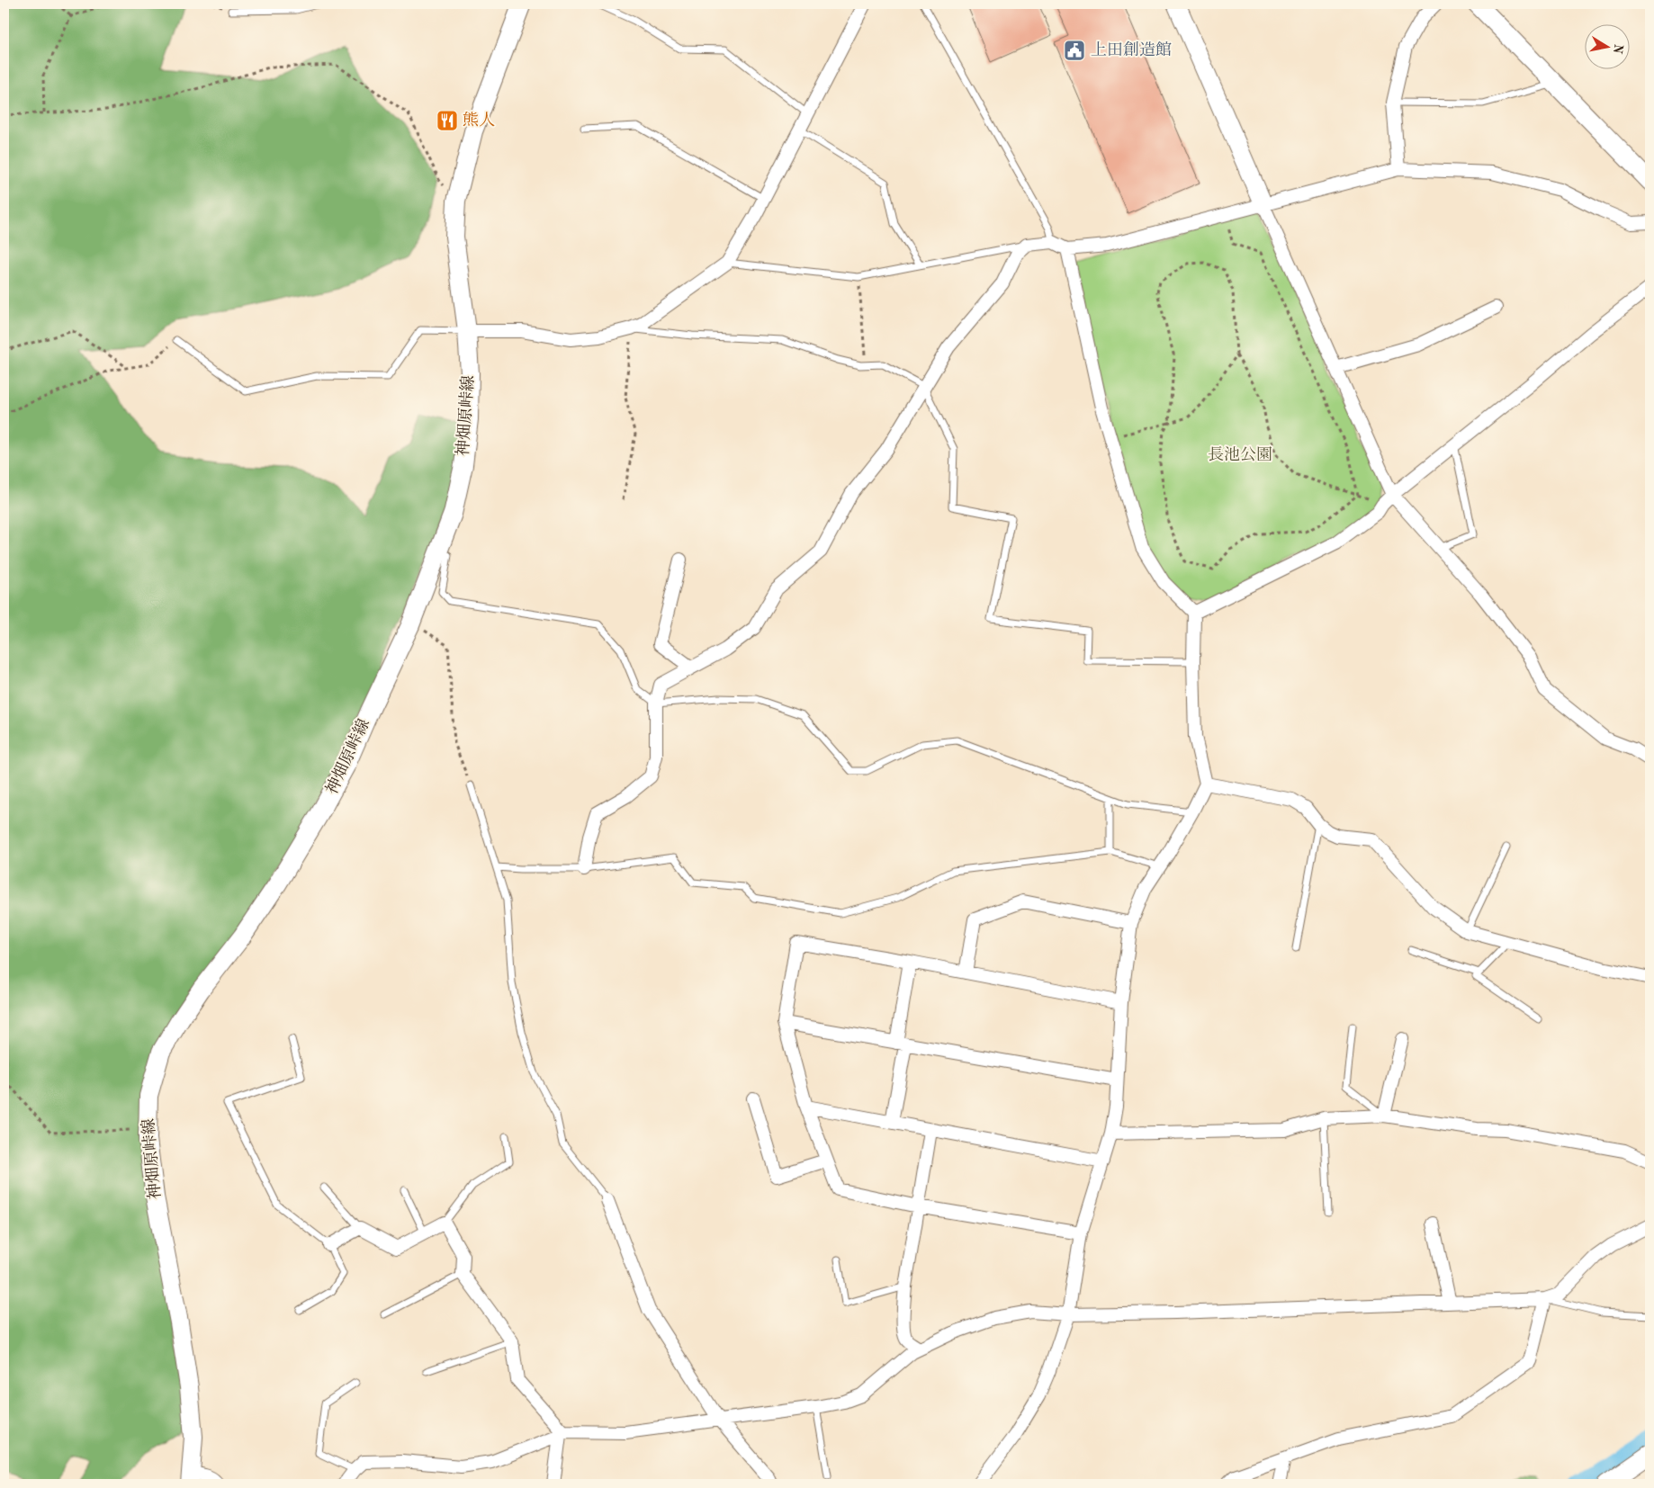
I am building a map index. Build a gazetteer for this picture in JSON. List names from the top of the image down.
{
  "streets": {
    "street": ["神畑原峠線"]
  },
  "parks": ["長池公園"],
  "places": {
    "public building": ["上田創造館"],
    "restaurant": ["熊人"]
  },
  "north": "right"
}
